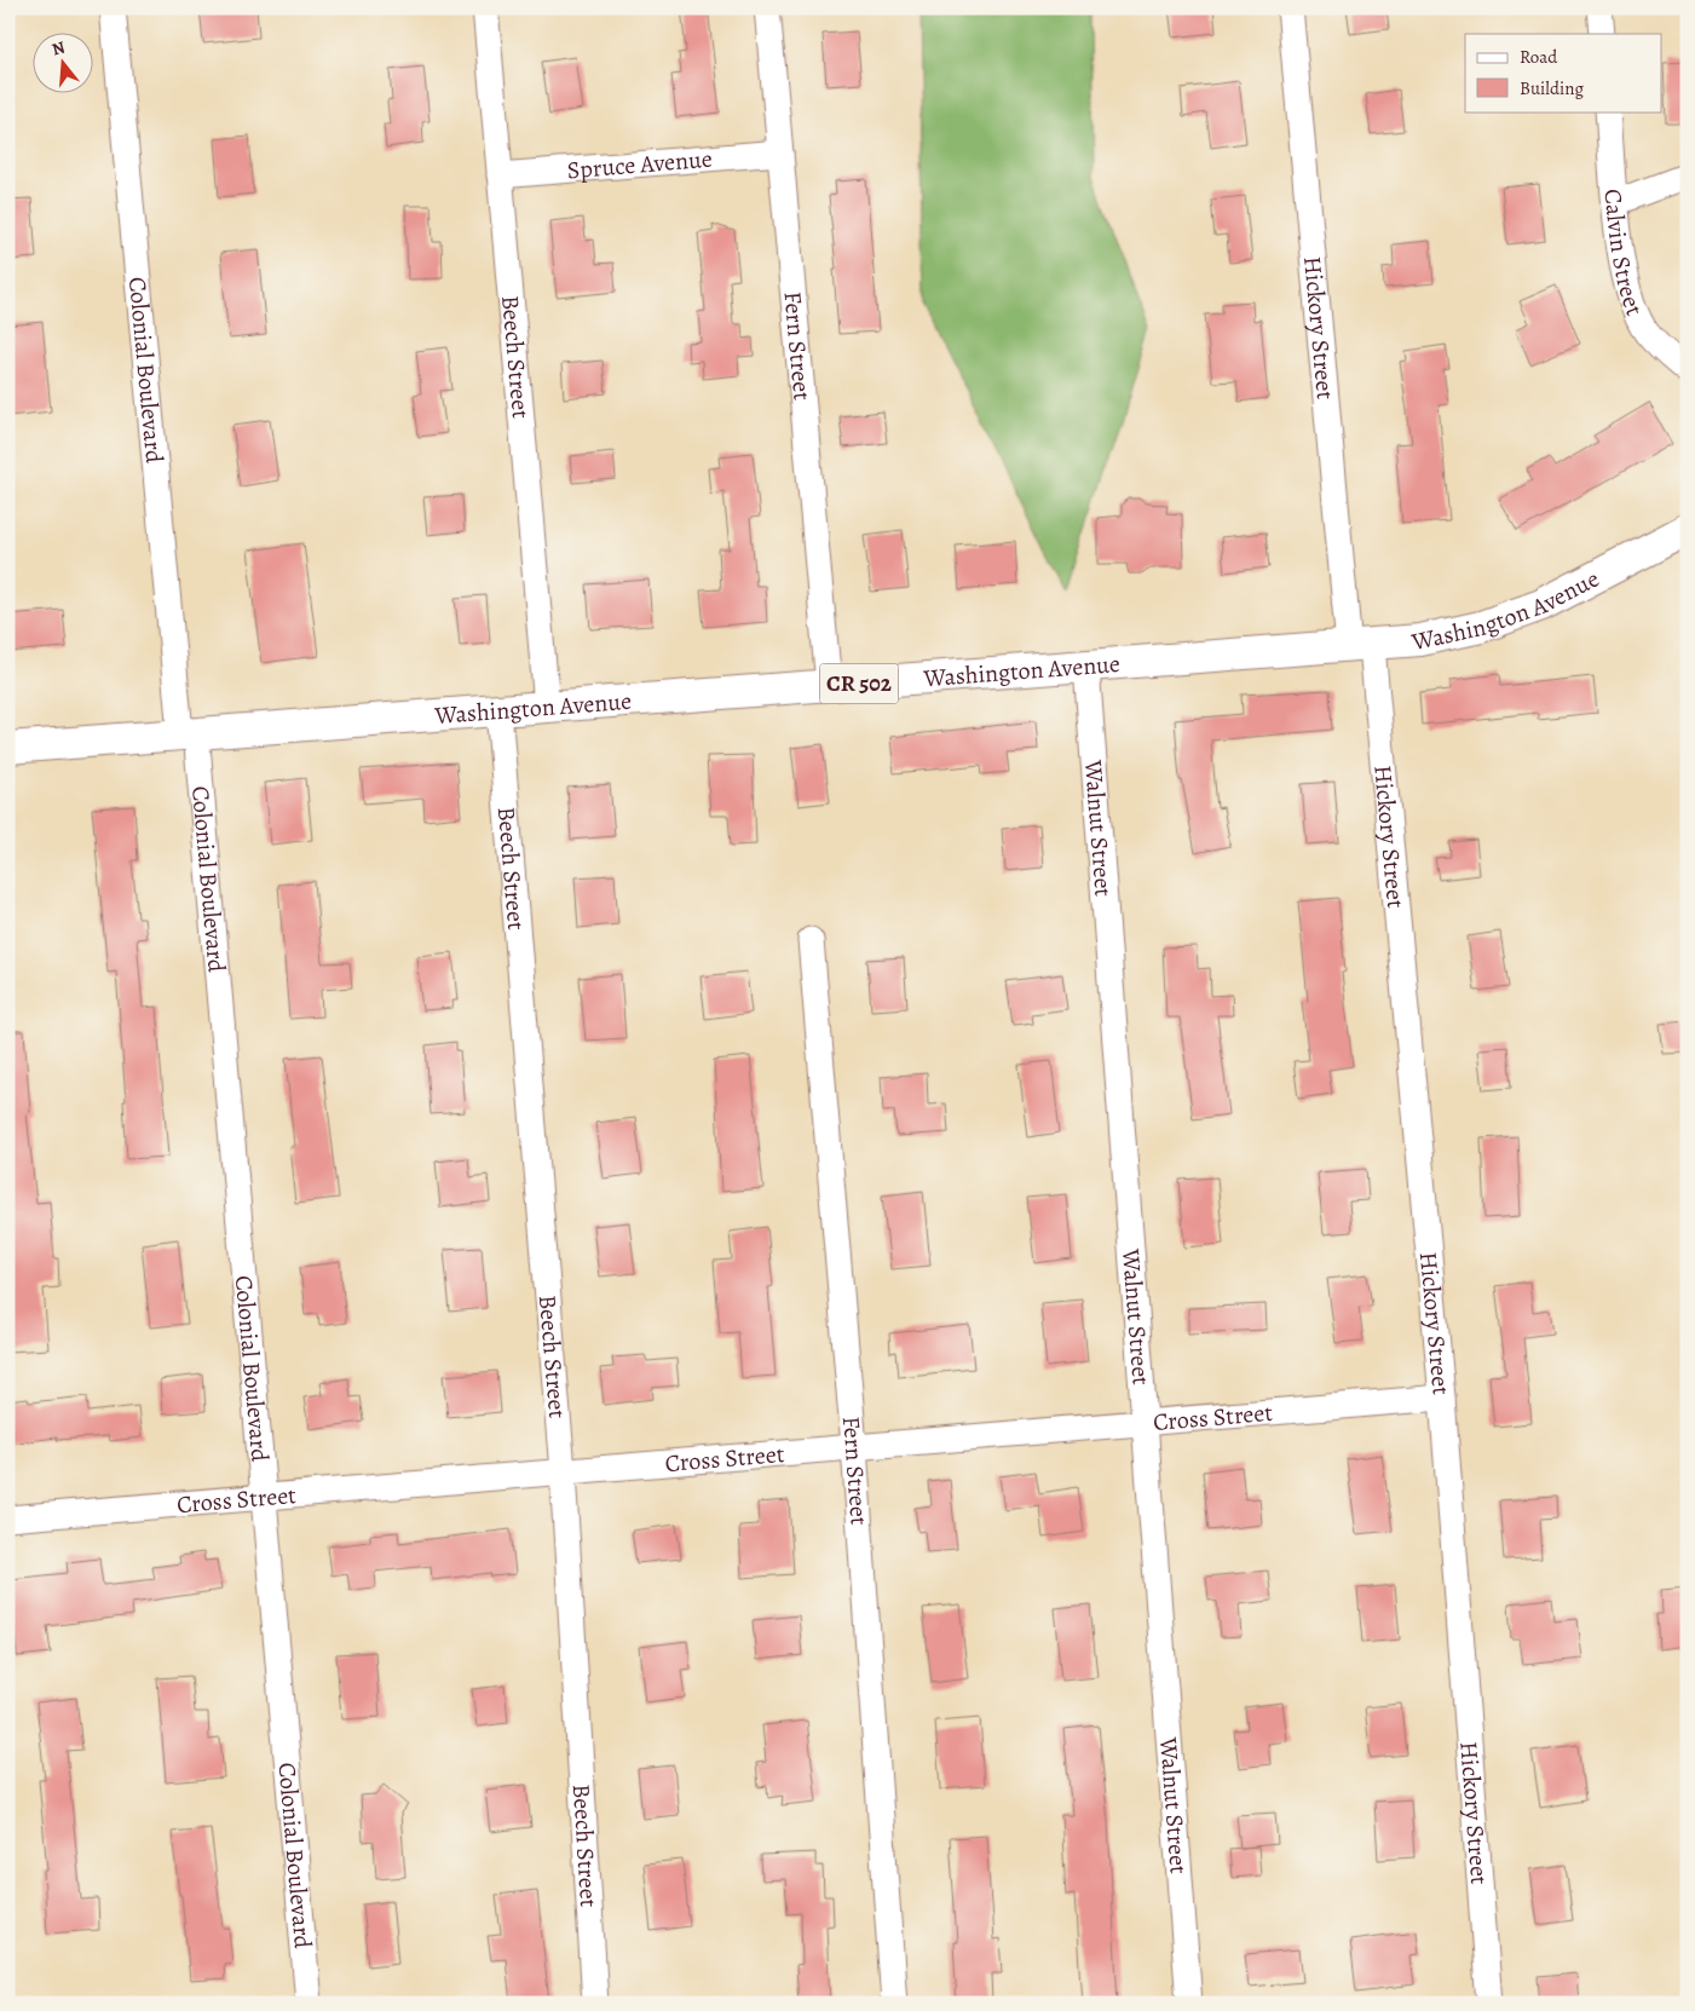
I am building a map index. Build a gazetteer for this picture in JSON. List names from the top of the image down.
{
  "streets": {
    "main road": ["Washington Avenue", "CR 502"],
    "street": [
      "Spruce Avenue",
      "Calvin Street",
      "Hickory Street",
      "Fern Street",
      "Beech Street",
      "Colonial Boulevard",
      "Walnut Street",
      "Cross Street"
    ]
  },
  "crossings": [
    ["Spruce Avenue", "Fern Street"],
    ["Spruce Avenue", "Beech Street"],
    ["Hickory Street", "Washington Avenue"],
    ["Hickory Street", "Cross Street"],
    ["Fern Street", "Washington Avenue"],
    ["Fern Street", "Cross Street"],
    ["Beech Street", "Washington Avenue"],
    ["Beech Street", "Cross Street"],
    ["Colonial Boulevard", "Washington Avenue"],
    ["Colonial Boulevard", "Cross Street"],
    ["Washington Avenue", "Walnut Street"],
    ["Walnut Street", "Cross Street"]
  ],
  "legend": ["Road", "Building"],
  "north": "top"
}
